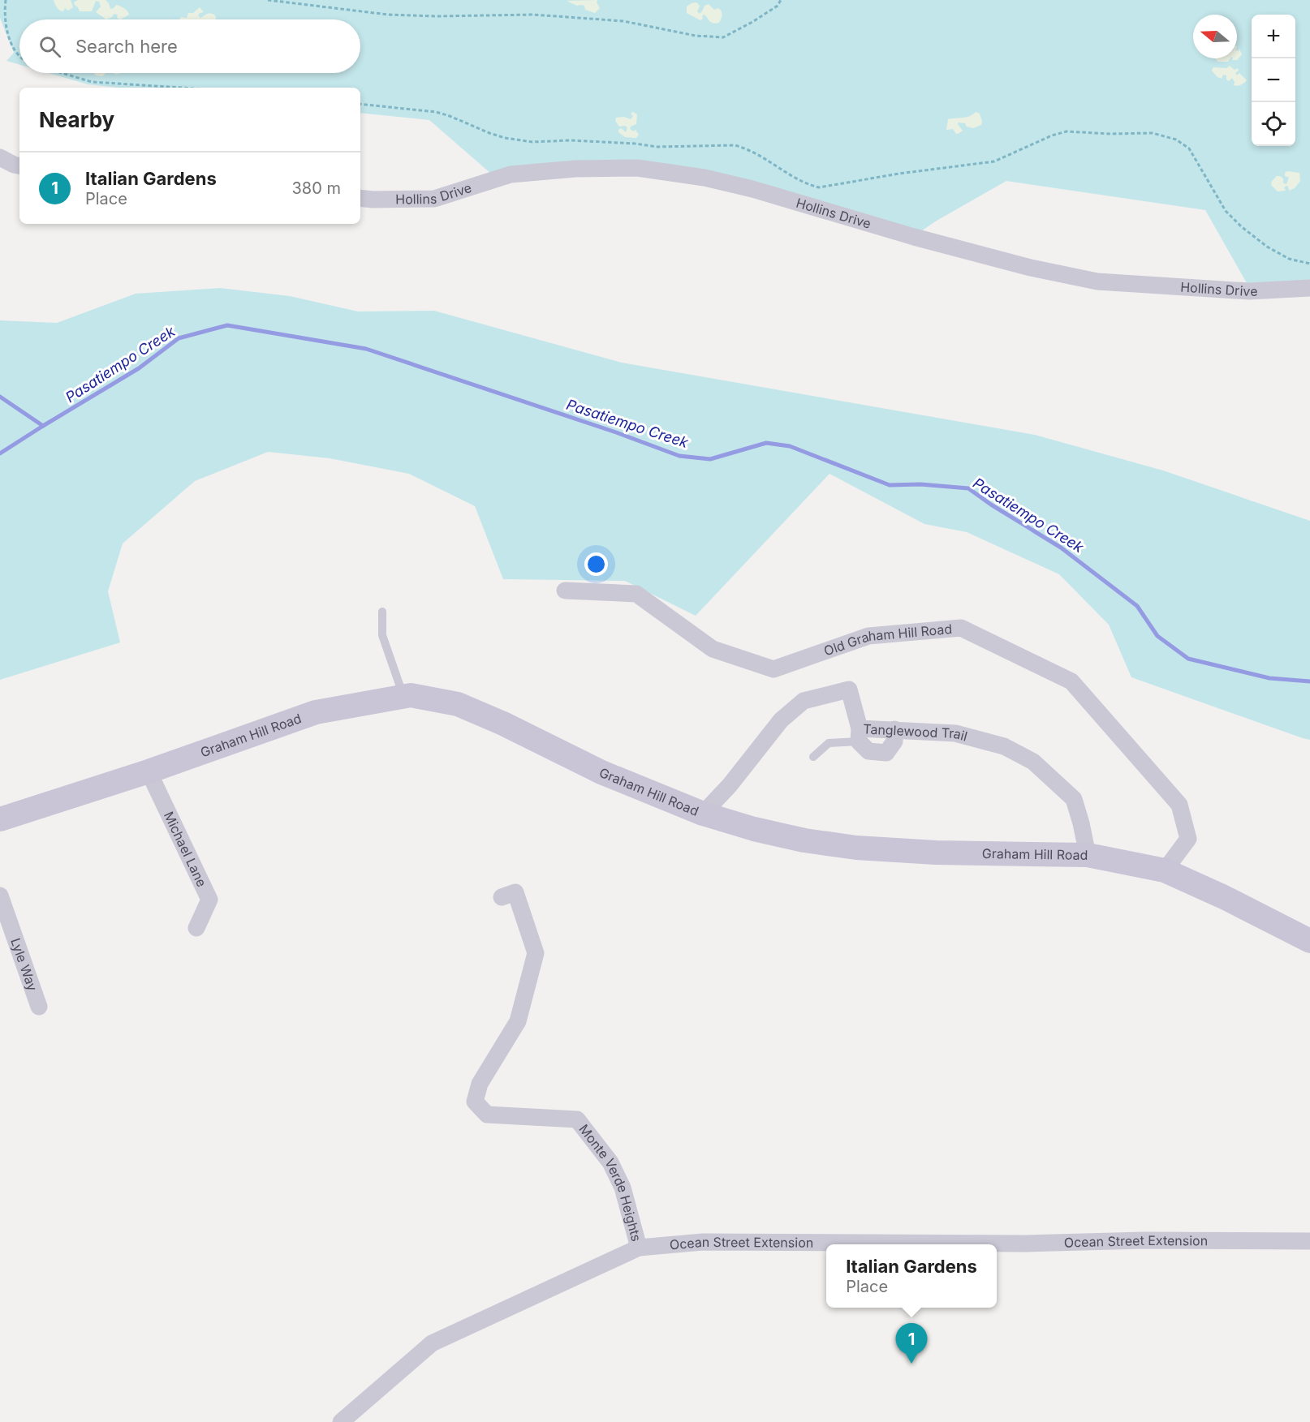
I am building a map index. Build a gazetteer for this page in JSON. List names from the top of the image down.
{
  "streets": {
    "main road": ["Graham Hill Road"],
    "street": [
      "Hollins Drive",
      "Old Graham Hill Road",
      "Tanglewood Trail",
      "Michael Lane",
      "Lyle Way",
      "Monte Verde Heights",
      "Ocean Street Extension"
    ]
  },
  "crossings": [
    ["Old Graham Hill Road", "Graham Hill Road"],
    ["Tanglewood Trail", "Graham Hill Road"],
    ["Graham Hill Road", "Michael Lane"],
    ["Monte Verde Heights", "Ocean Street Extension"]
  ],
  "water": ["Pasatiempo Creek"],
  "north": "left",
  "page": {
    "map_buttons": ["+", "−"],
    "search": "Search here",
    "heading": "Nearby",
    "list": [
      {
        "mark": "1",
        "name": "Italian Gardens",
        "note": "Place",
        "value": "380 m"
      }
    ],
    "popup": ["Italian Gardens", "Place"],
    "pins": "1"
  }
}
